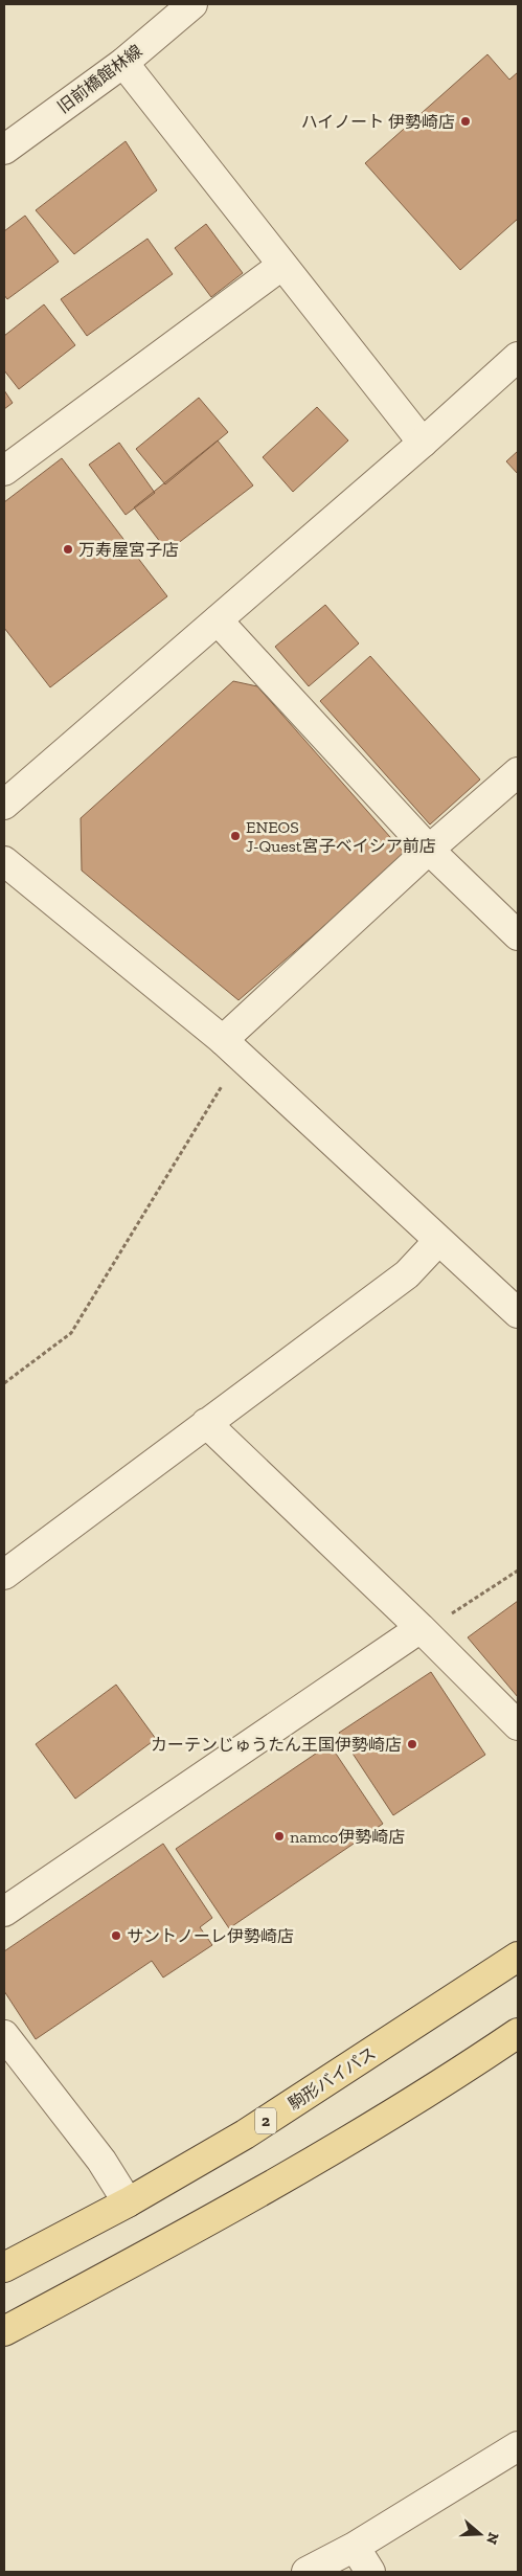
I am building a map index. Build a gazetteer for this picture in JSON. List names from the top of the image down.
{
  "streets": {
    "main road": ["駒形バイパス", "2"],
    "street": ["旧前橋館林線"]
  },
  "places": [
    "ハイノート 伊勢崎店",
    "万寿屋宮子店",
    "ENEOS J-Quest宮子ベイシア前店",
    "カーテンじゅうたん王国伊勢崎店",
    "namco伊勢崎店",
    "サントノーレ伊勢崎店"
  ],
  "north": "right"
}
